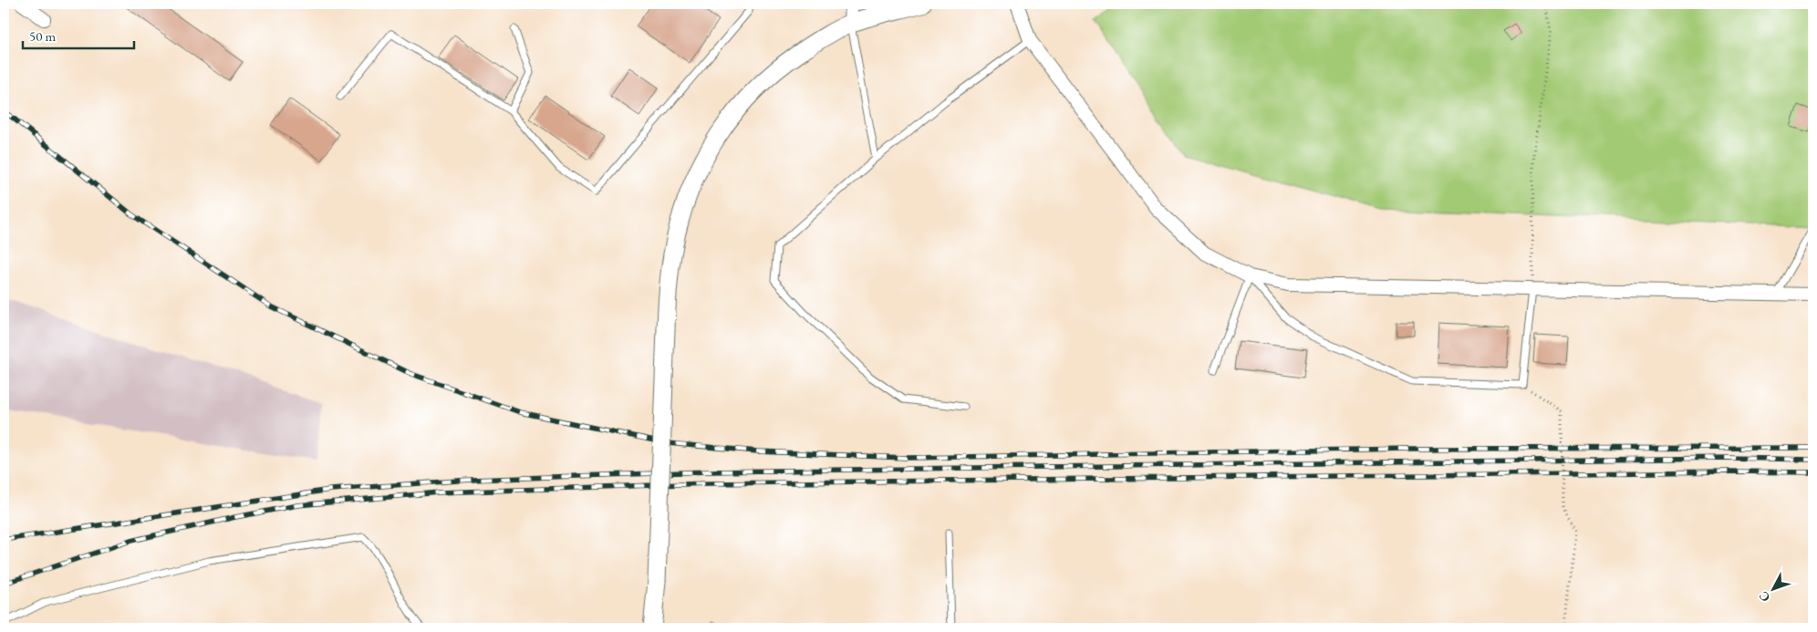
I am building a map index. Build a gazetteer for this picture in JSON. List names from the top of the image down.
{
  "scale_bar": "50 m",
  "north": "bottom left"
}
